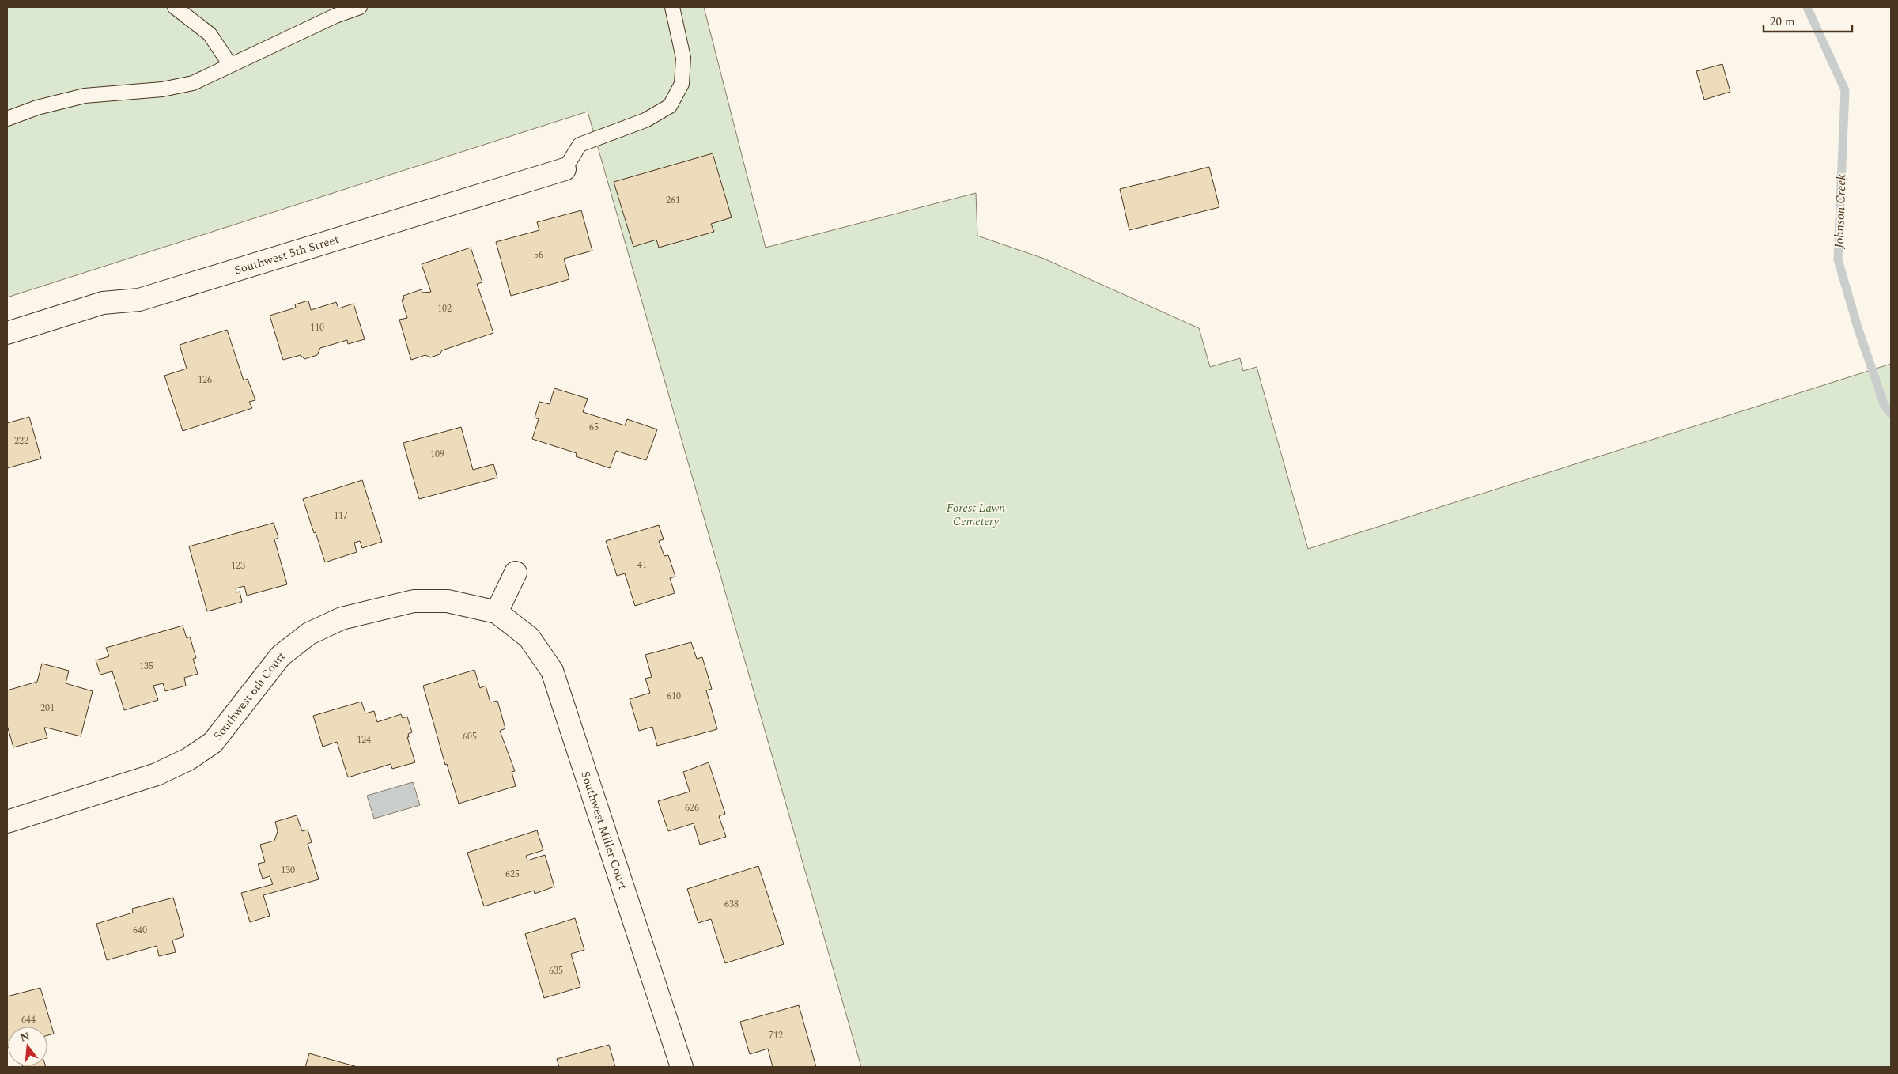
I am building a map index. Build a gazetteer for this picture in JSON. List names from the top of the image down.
{
  "streets": {
    "street": ["Southwest 5th Street", "Southwest 6th Court", "Southwest Miller Court"]
  },
  "crossings": [
    ["Southwest 6th Court", "Southwest Miller Court"]
  ],
  "water": ["Johnson Creek"],
  "parks": ["Forest Lawn Cemetery"],
  "house_numbers": [
    "261",
    "56",
    "102",
    "110",
    "126",
    "65",
    "222",
    "109",
    "117",
    "41",
    "123",
    "135",
    "610",
    "201",
    "605",
    "124",
    "626",
    "130",
    "625",
    "638",
    "640",
    "635",
    "644",
    "712"
  ],
  "scale_bar": "20 m",
  "north": "top"
}
